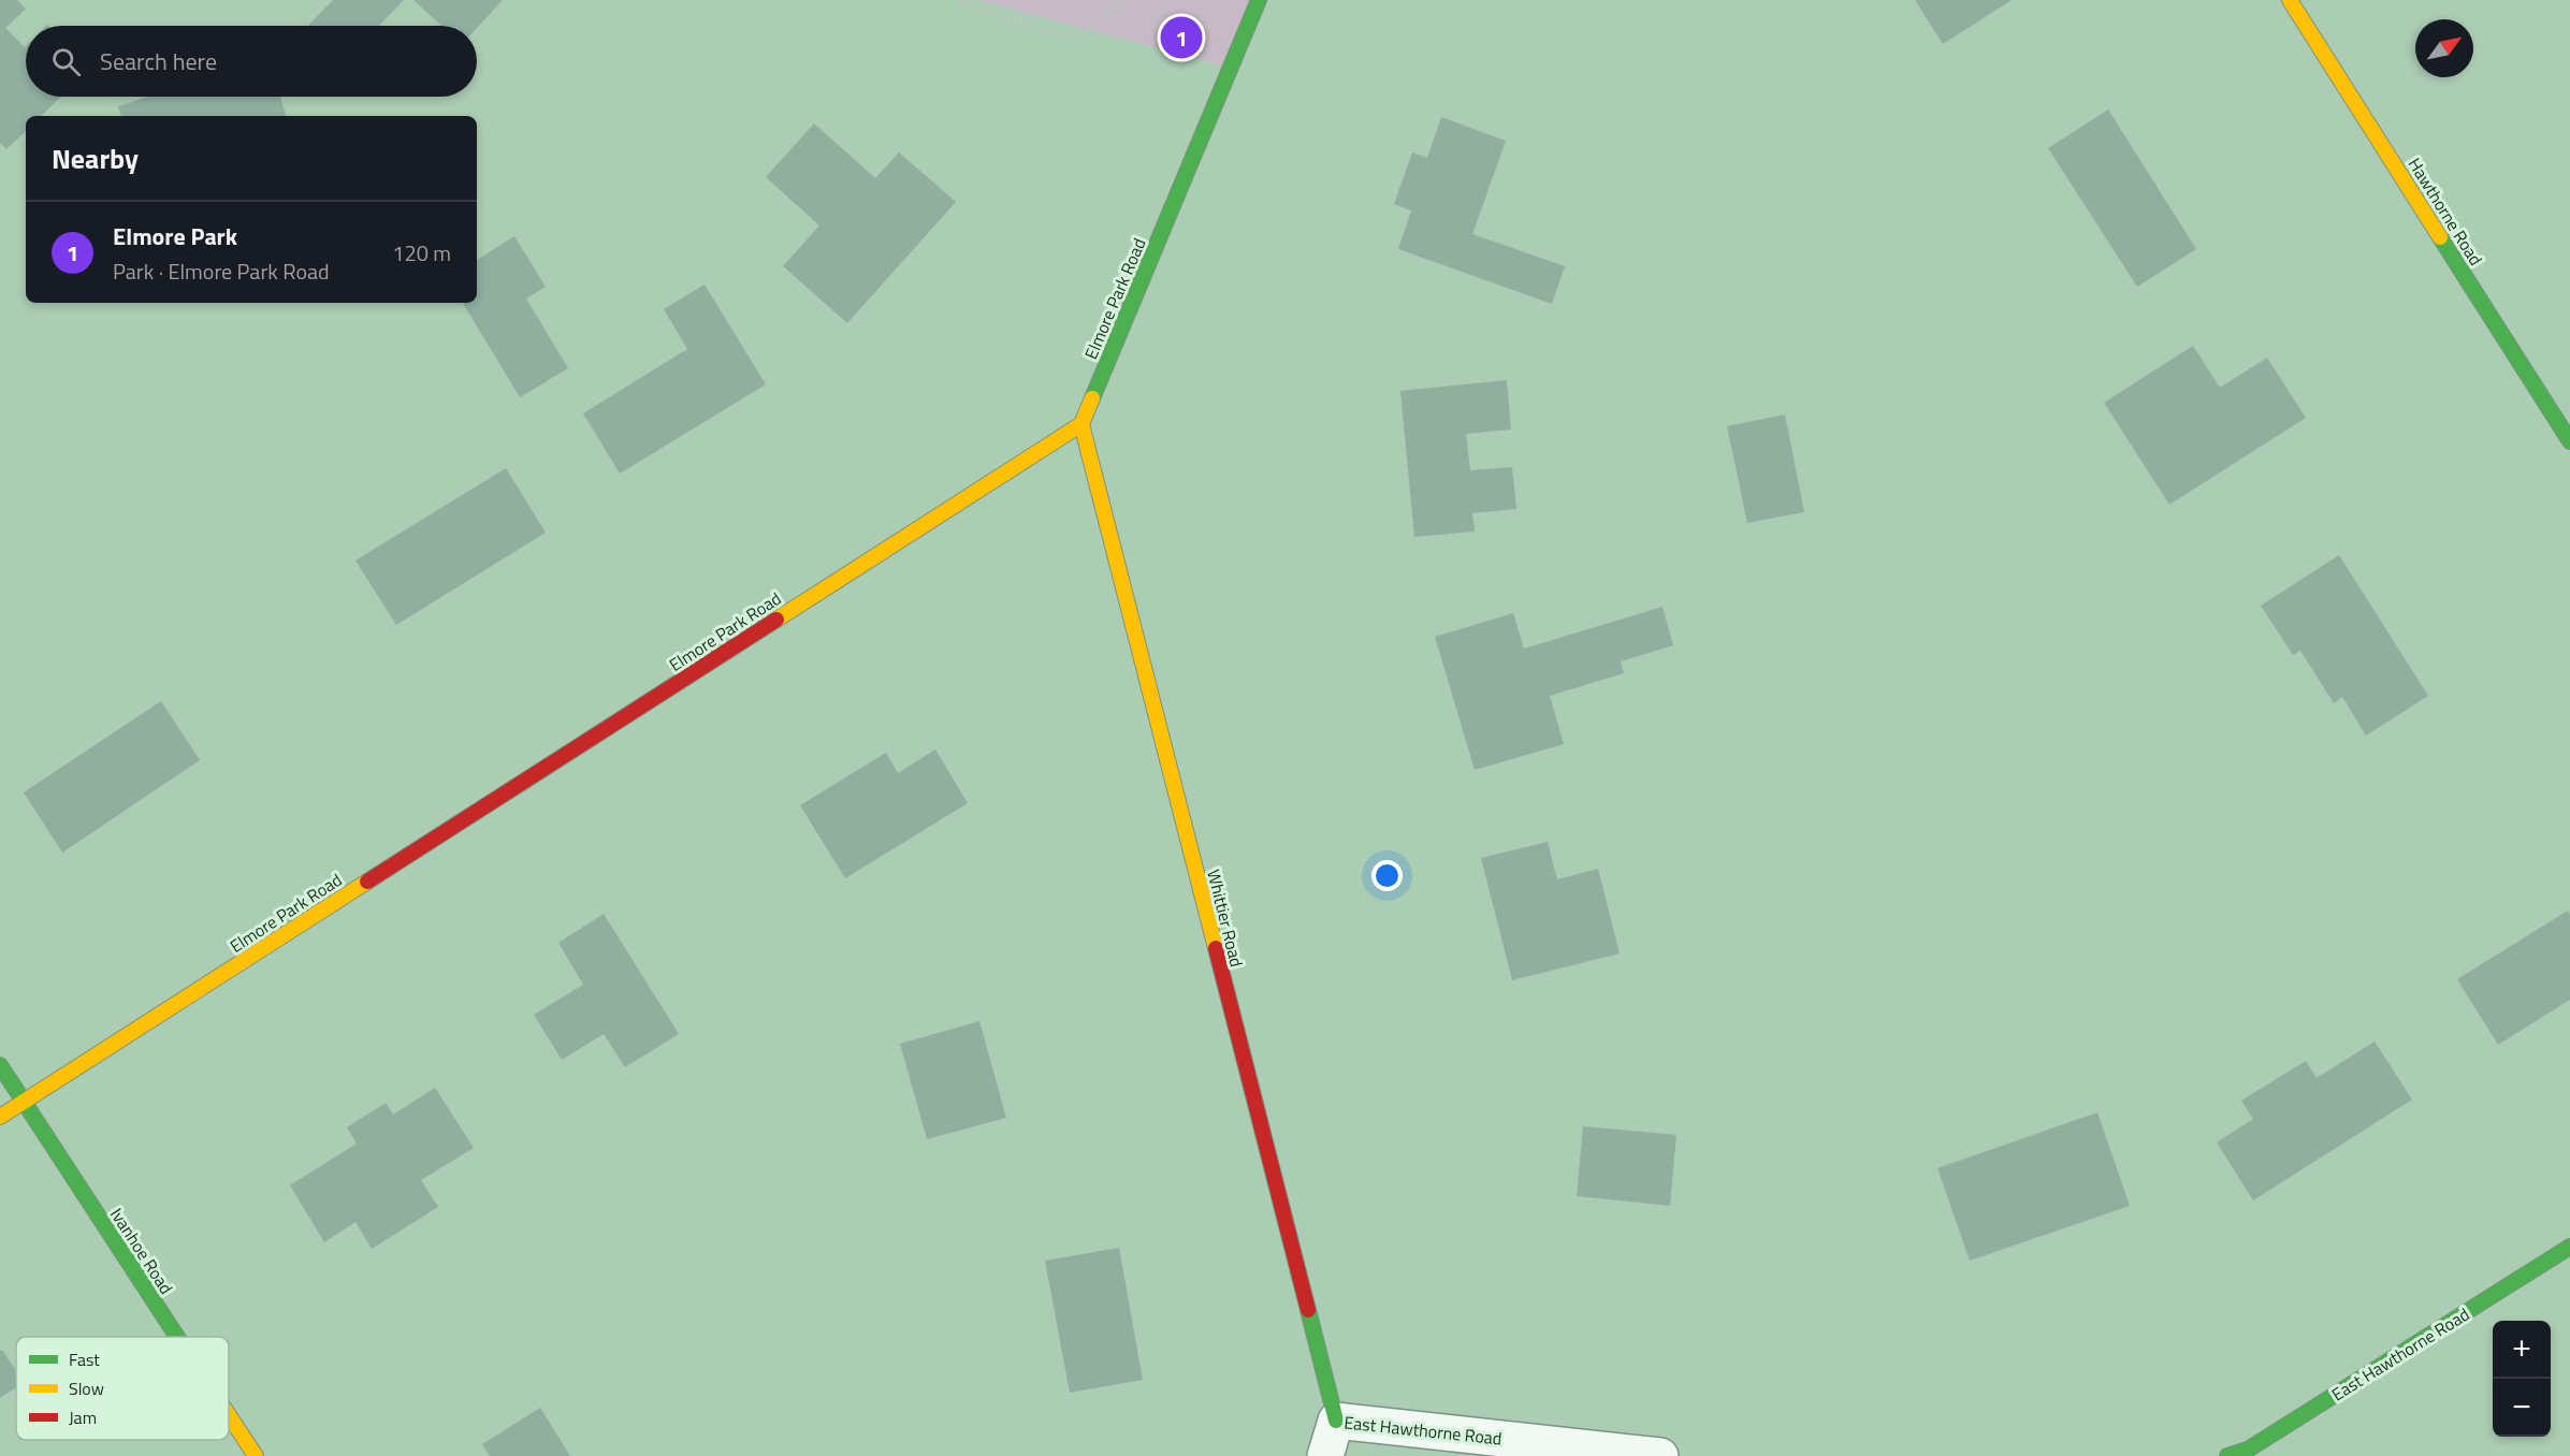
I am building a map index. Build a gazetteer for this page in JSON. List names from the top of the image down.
{
  "streets": {
    "street": [
      "Hawthorne Road",
      "Elmore Park Road",
      "Whittier Road",
      "Ivanhoe Road",
      "East Hawthorne Road"
    ]
  },
  "crossings": [
    ["Elmore Park Road", "Whittier Road"],
    ["Elmore Park Road", "Ivanhoe Road"],
    ["Whittier Road", "East Hawthorne Road"]
  ],
  "legend": ["Fast", "Slow", "Jam"],
  "north": "top right",
  "page": {
    "pins": "1",
    "search": "Search here",
    "heading": "Nearby",
    "list": [
      {
        "mark": "1",
        "name": "Elmore Park",
        "note": "Park · Elmore Park Road",
        "value": "120 m"
      }
    ],
    "map_buttons": ["+", "−"]
  }
}
